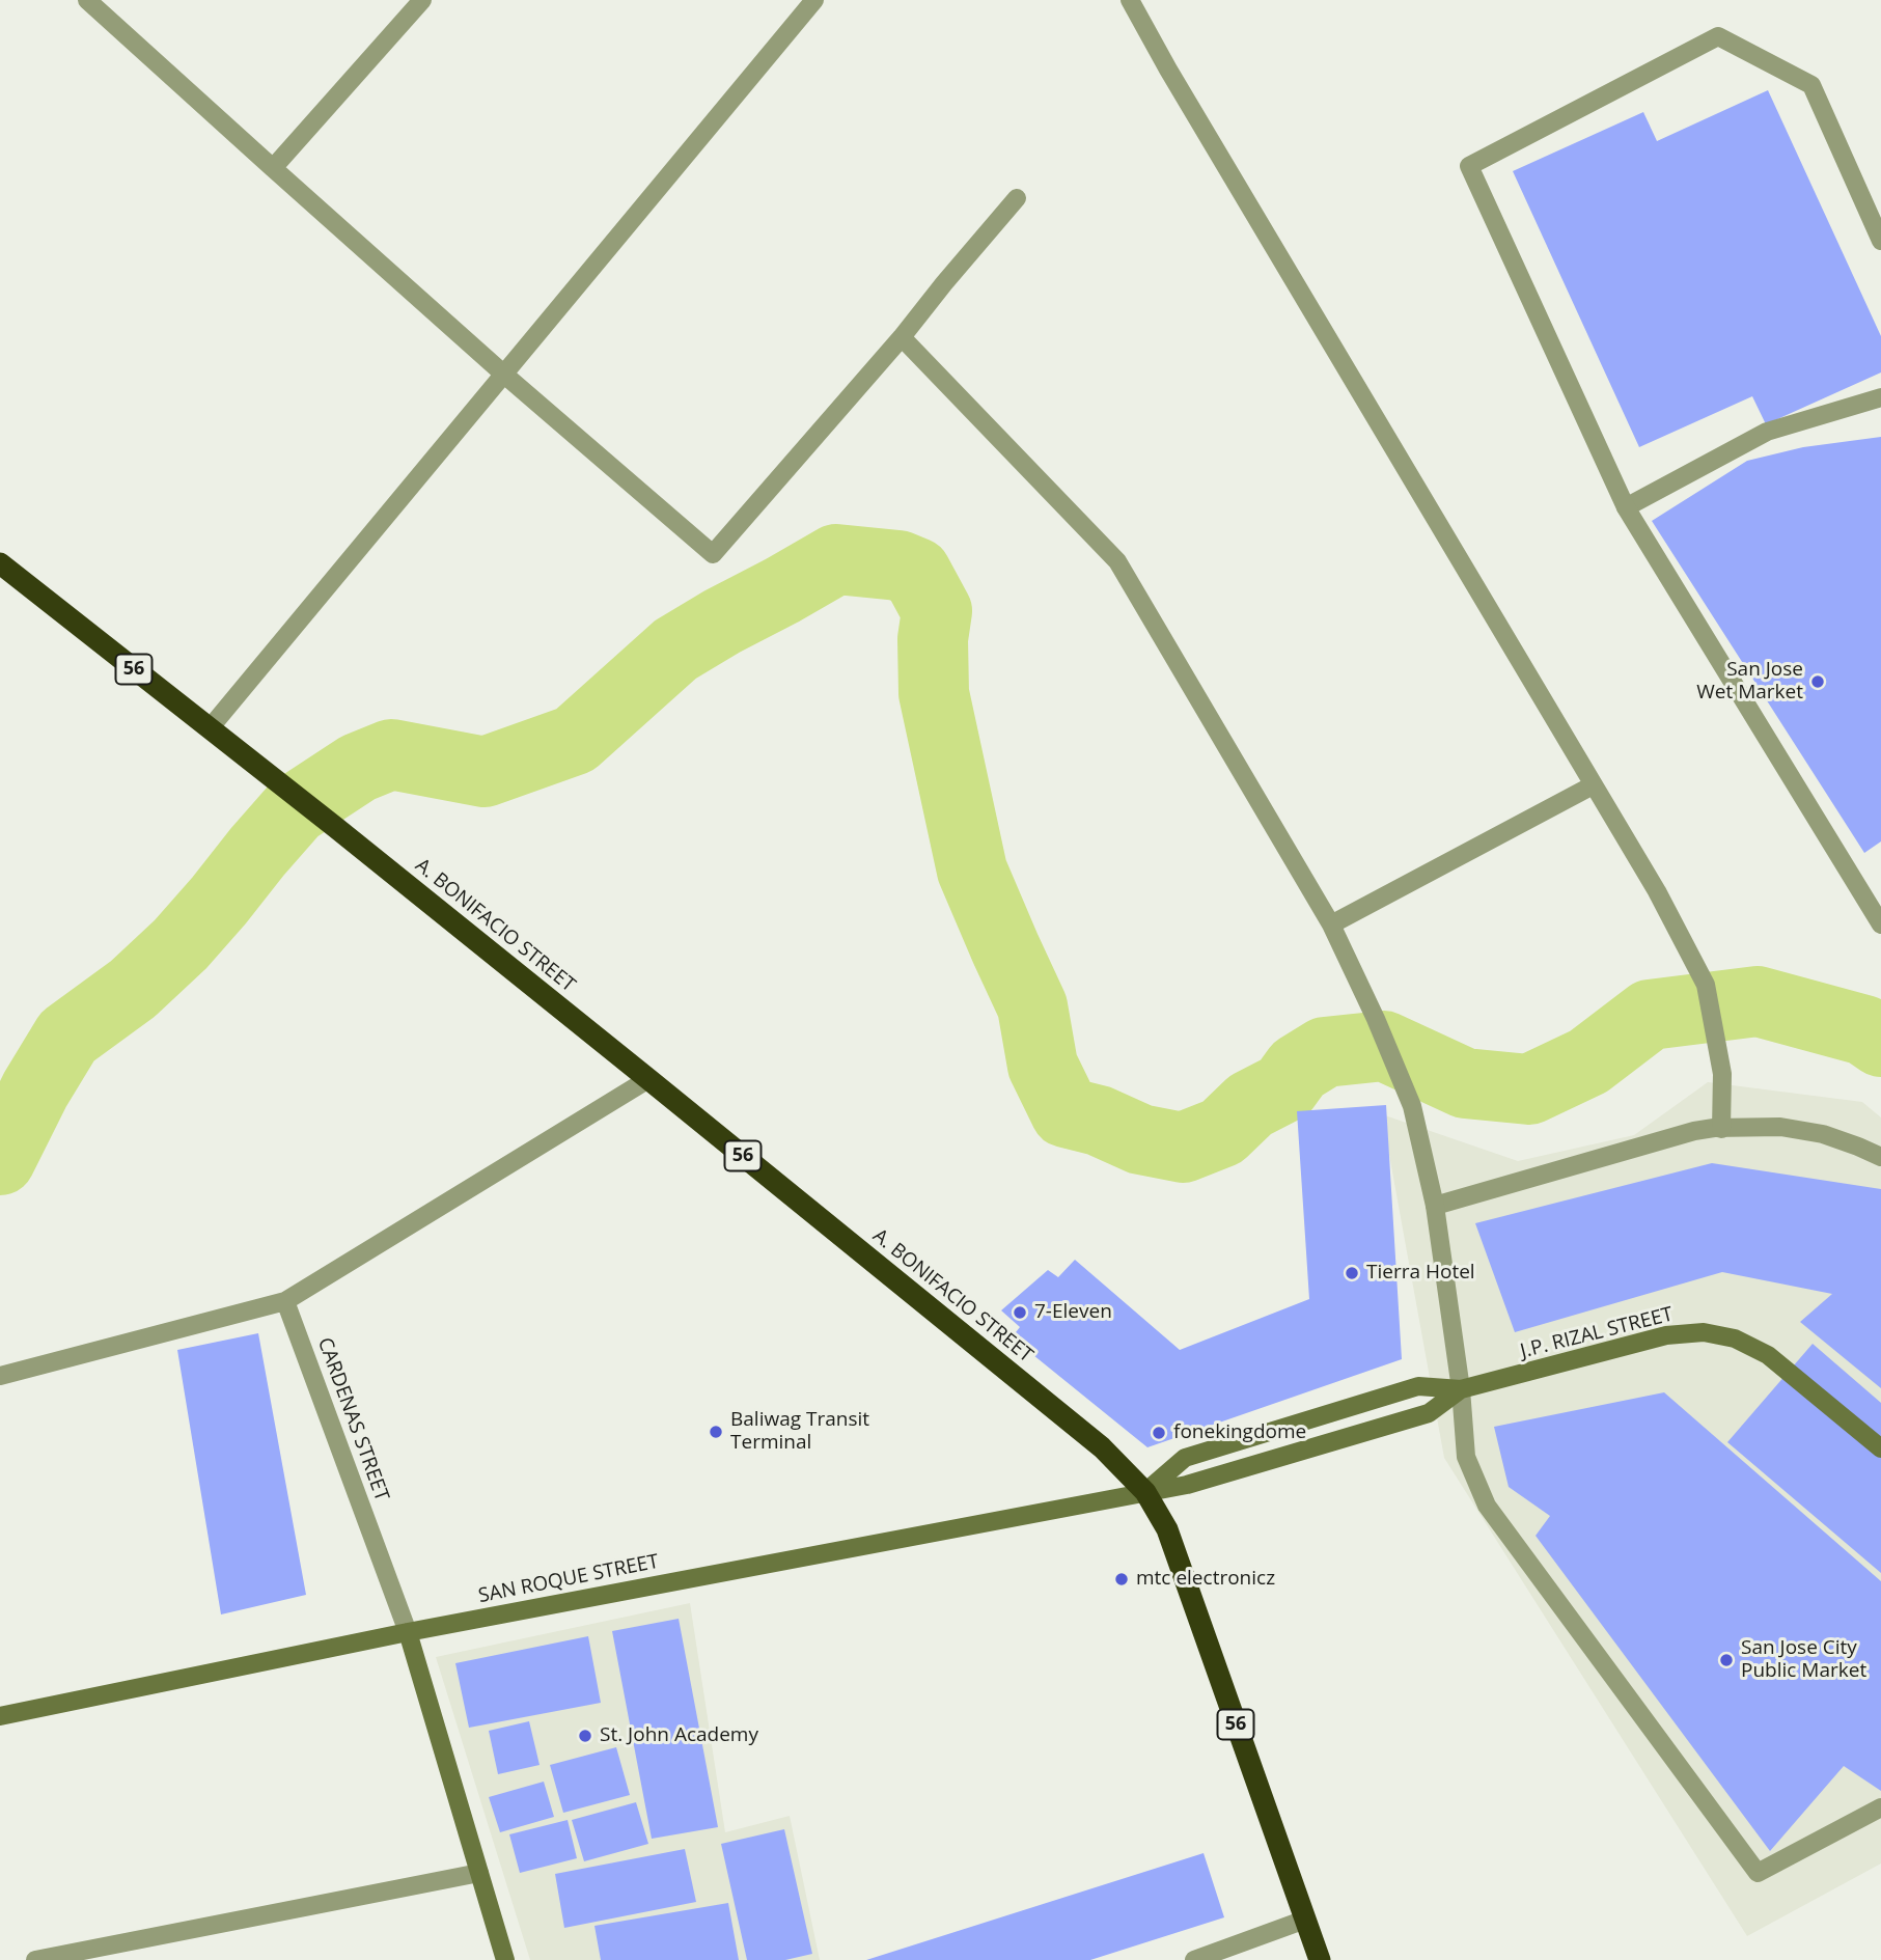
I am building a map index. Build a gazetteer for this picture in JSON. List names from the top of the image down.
{
  "streets": {
    "highway": ["56", "A. BONIFACIO STREET"],
    "street": ["J.P. RIZAL STREET", "CARDENAS STREET", "SAN ROQUE STREET"]
  },
  "crossings": [
    ["56", "A. BONIFACIO STREET"],
    ["A. BONIFACIO STREET", "J.P. RIZAL STREET"],
    ["A. BONIFACIO STREET", "SAN ROQUE STREET"],
    ["J.P. RIZAL STREET", "SAN ROQUE STREET"],
    ["CARDENAS STREET", "SAN ROQUE STREET"]
  ],
  "places": [
    "San Jose Wet Market",
    "Tierra Hotel",
    "7-Eleven",
    "Baliwag Transit Terminal",
    "fonekingdome",
    "mtc electronicz",
    "San Jose City Public Market",
    "St. John Academy"
  ]
}
